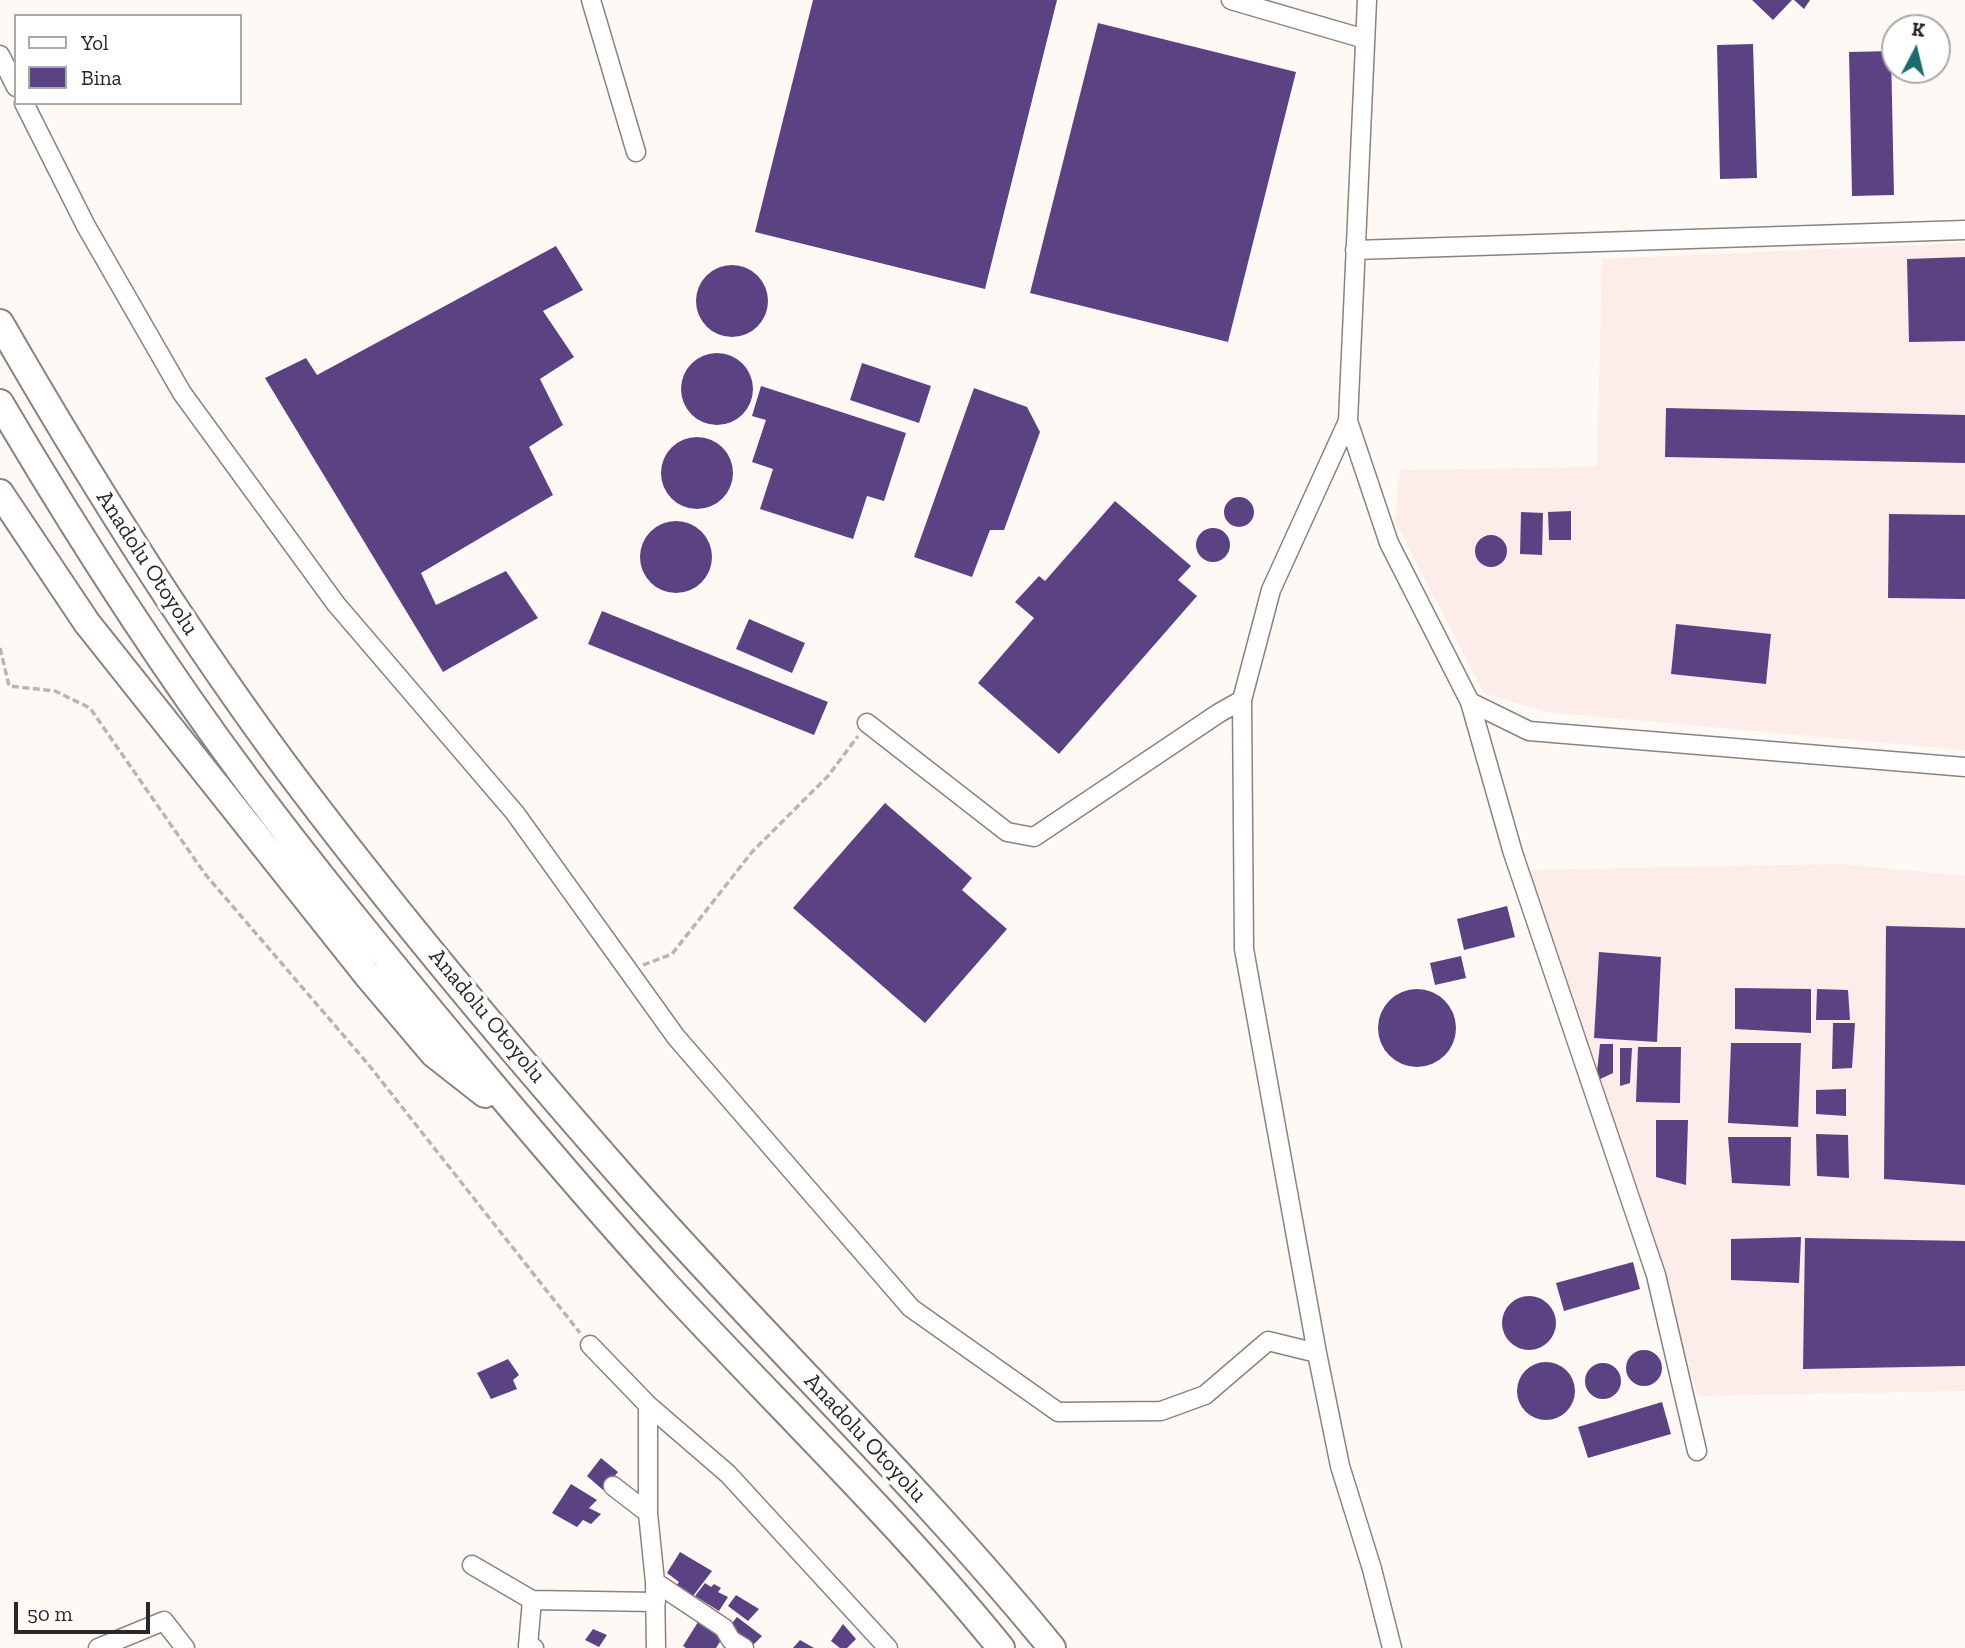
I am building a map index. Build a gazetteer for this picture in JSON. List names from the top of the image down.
{
  "streets": {
    "highway": ["Anadolu Otoyolu"]
  },
  "legend": ["Yol", "Bina"],
  "scale_bar": "50 m",
  "north": "top"
}
